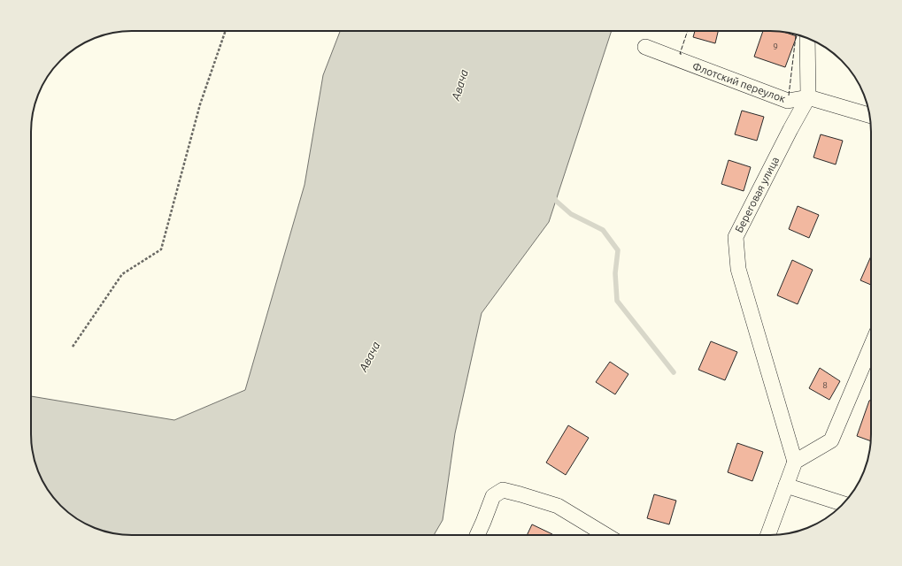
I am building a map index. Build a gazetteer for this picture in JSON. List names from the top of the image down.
{
  "streets": {
    "street": ["Флотский переулок", "Береговая улица"]
  },
  "crossings": [
    ["Флотский переулок", "Береговая улица"]
  ],
  "water": ["Авача"],
  "house_numbers": ["9", "8"]
}
